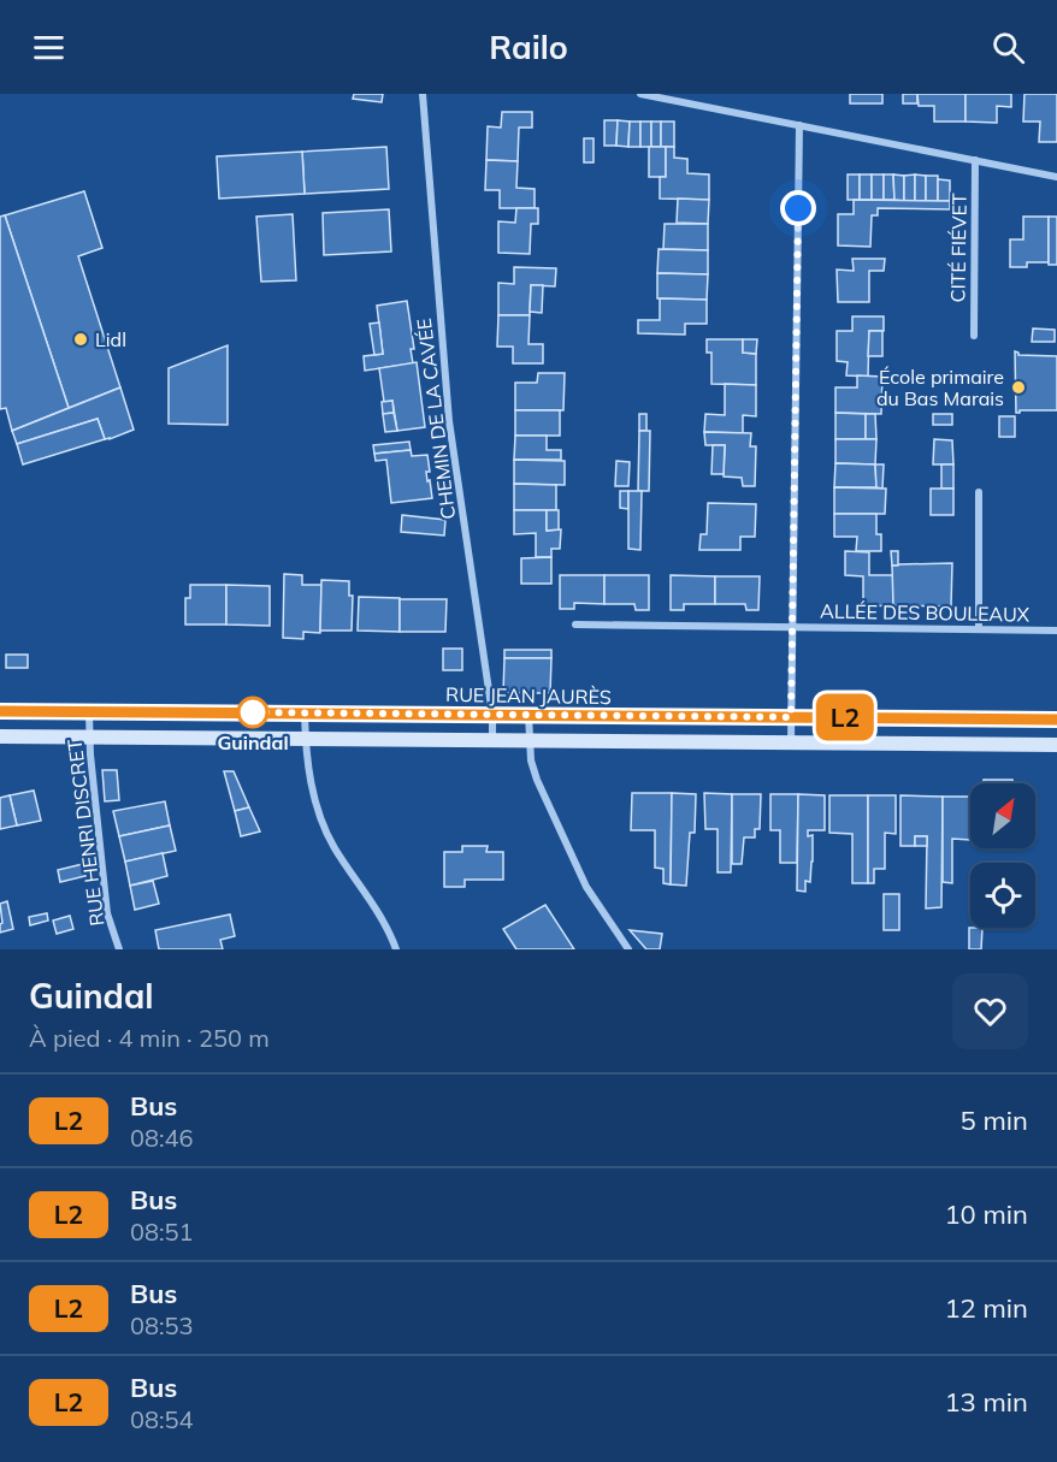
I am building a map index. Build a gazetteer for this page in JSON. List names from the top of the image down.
{
  "streets": {
    "main road": ["RUE JEAN JAURÈS"],
    "street": [
      "CITÉ FIÉVET",
      "CHEMIN DE LA CAVÉE",
      "ALLÉE DES BOULEAUX",
      "RUE HENRI DISCRET"
    ]
  },
  "crossings": [
    ["CHEMIN DE LA CAVÉE", "RUE JEAN JAURÈS"],
    ["RUE JEAN JAURÈS", "RUE HENRI DISCRET"]
  ],
  "places": ["Lidl", "École primaire du Bas Marais", "Guindal"],
  "lines": ["bus line L2"],
  "north": "top right",
  "page": {
    "header": "Railo",
    "on_map": "L2",
    "heading": ["Guindal", "À pied · 4 min · 250 m"],
    "list": [
      {
        "mark": "L2",
        "name": "Bus",
        "note": "08:46",
        "value": "5 min"
      },
      {
        "mark": "L2",
        "name": "Bus",
        "note": "08:51",
        "value": "10 min"
      },
      {
        "mark": "L2",
        "name": "Bus",
        "note": "08:53",
        "value": "12 min"
      },
      {
        "mark": "L2",
        "name": "Bus",
        "note": "08:54",
        "value": "13 min"
      }
    ]
  }
}
